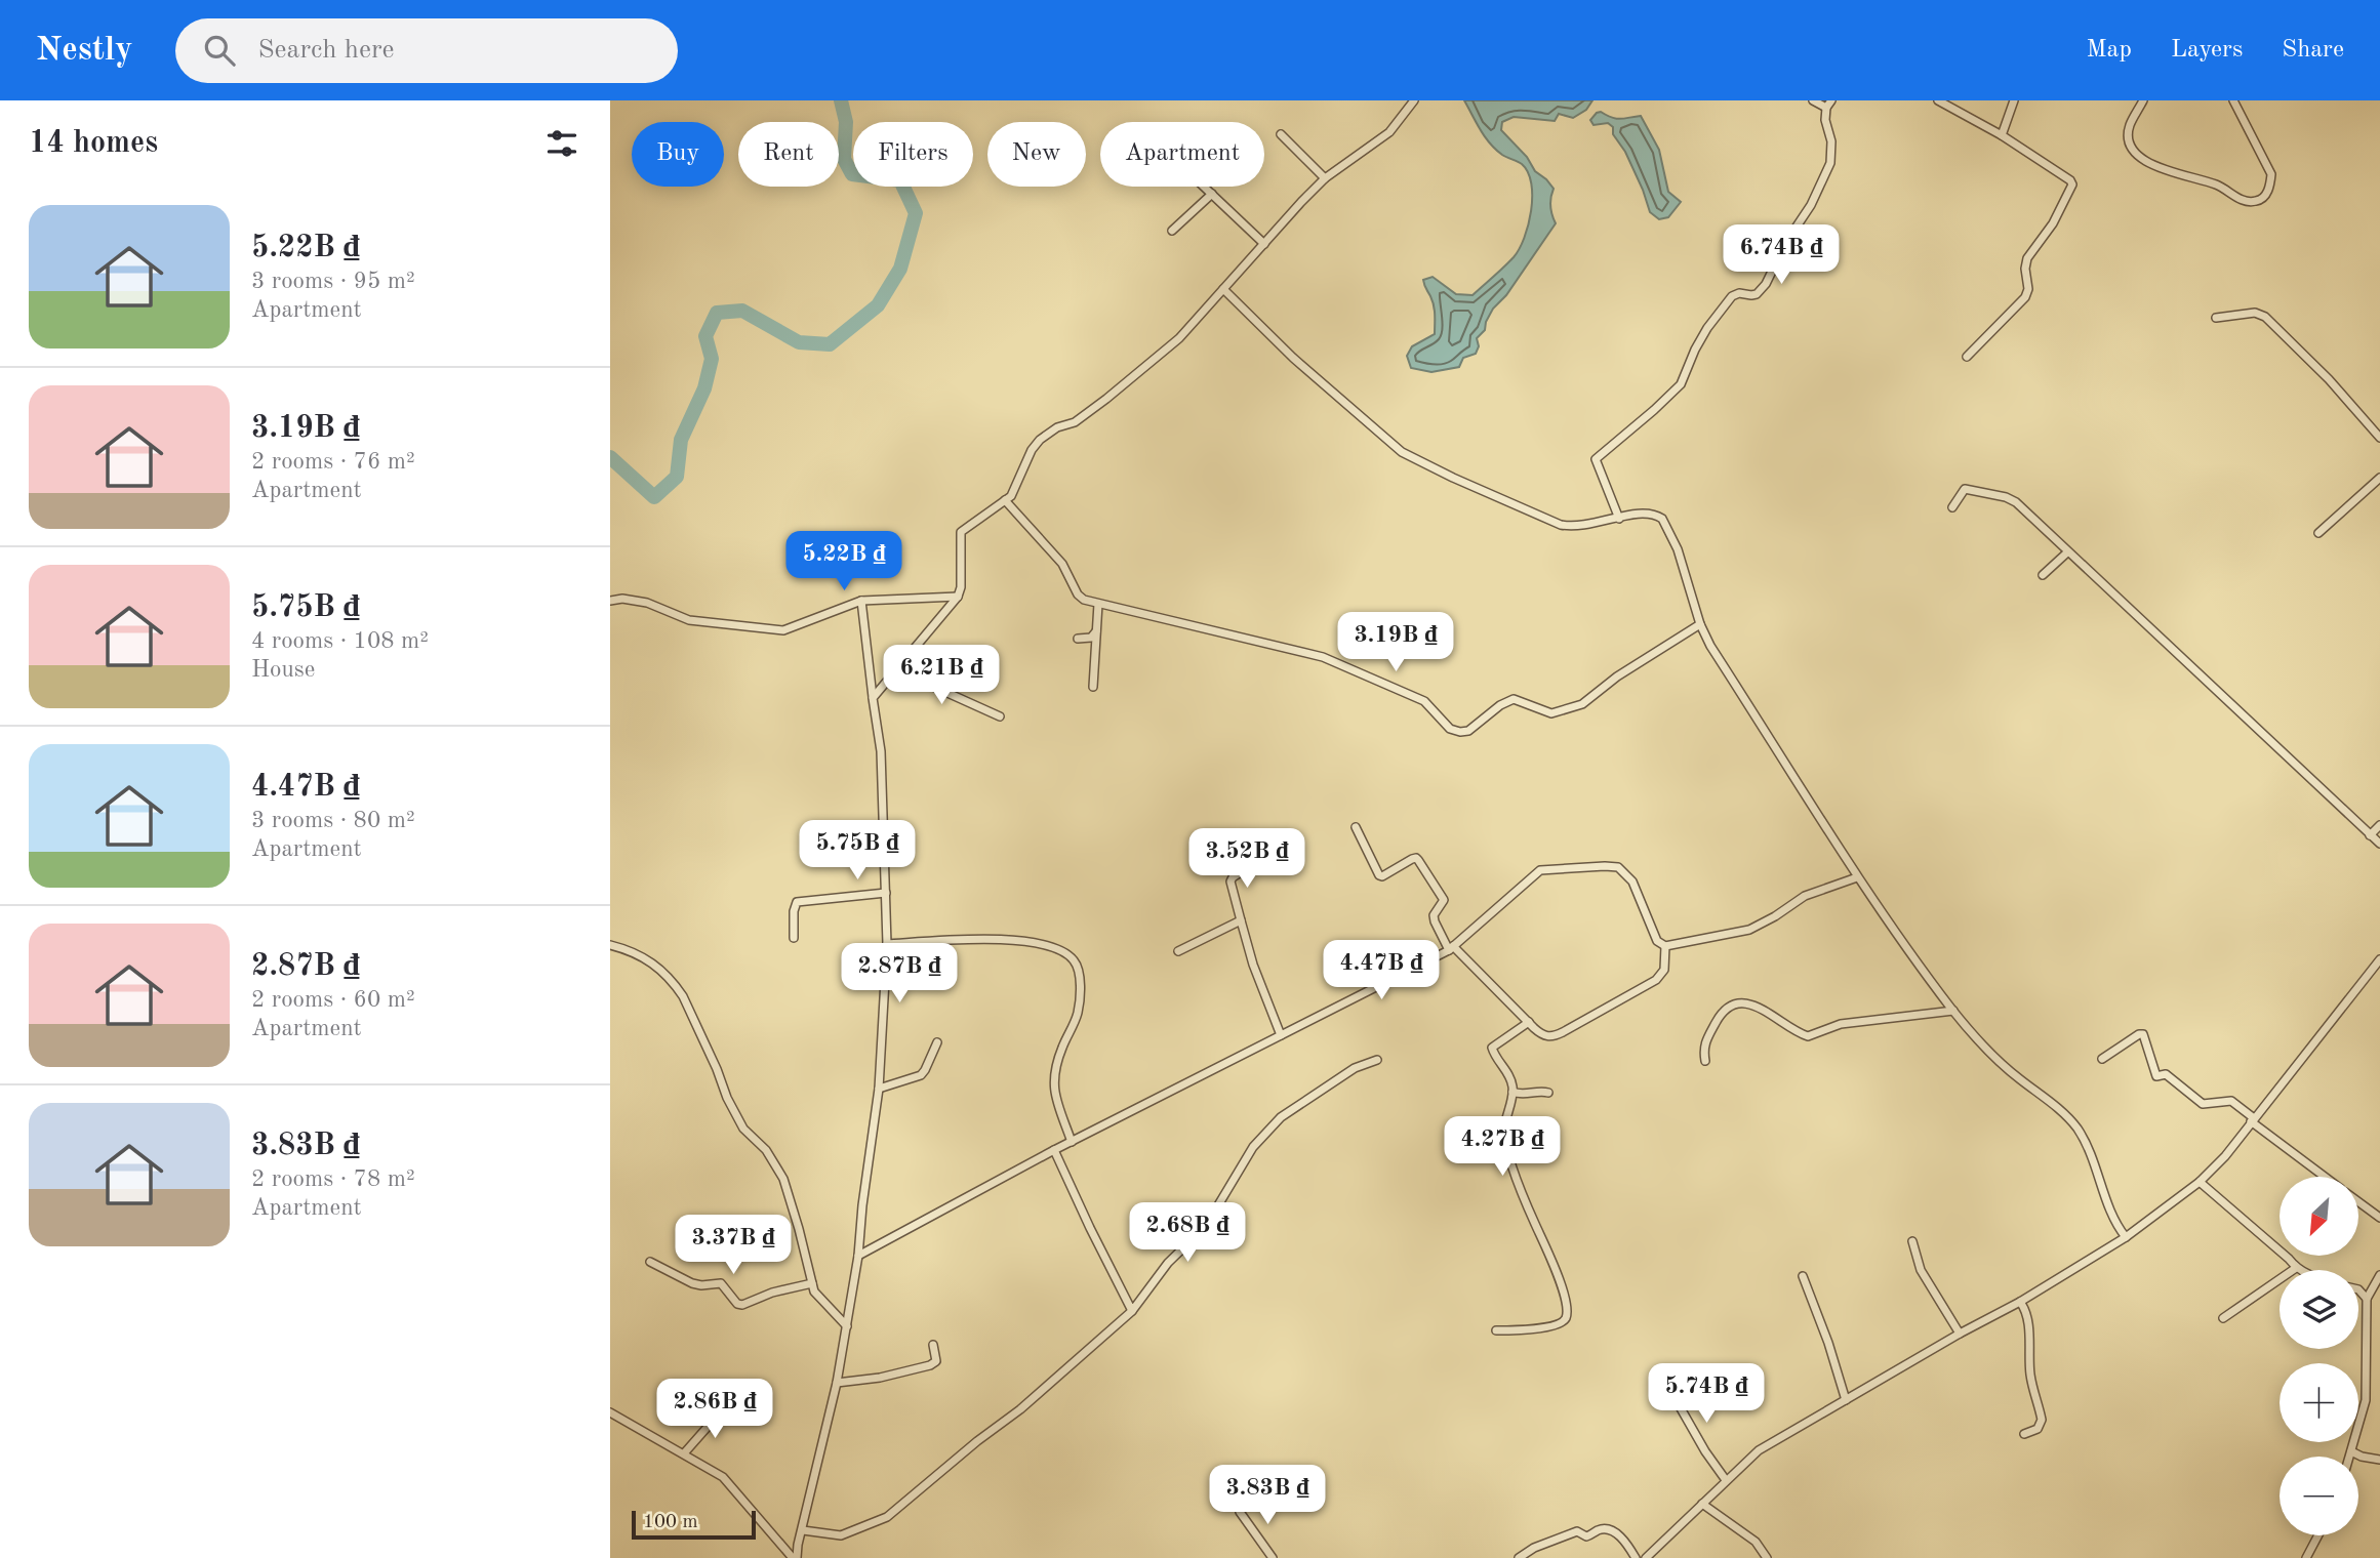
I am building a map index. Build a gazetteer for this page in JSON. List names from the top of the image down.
{
  "scale_bar": "100 m",
  "north": "bottom left",
  "page": {
    "header": "Nestly",
    "search": "Search here",
    "nav": ["Map", "Layers", "Share"],
    "heading": "14 homes",
    "chip": [
      "Buy",
      "Rent",
      "Filters",
      "New",
      "Apartment"
    ],
    "list": [
      {
        "name": "5.22B ₫",
        "note": "3 rooms · 95 m² · Apartment"
      },
      {
        "name": "3.19B ₫",
        "note": "2 rooms · 76 m² · Apartment"
      },
      {
        "name": "5.75B ₫",
        "note": "4 rooms · 108 m² · House"
      },
      {
        "name": "4.47B ₫",
        "note": "3 rooms · 80 m² · Apartment"
      },
      {
        "name": "2.87B ₫",
        "note": "2 rooms · 60 m² · Apartment"
      },
      {
        "name": "3.83B ₫",
        "note": "2 rooms · 78 m² · Apartment"
      }
    ],
    "price": [
      "6.74B ₫",
      "5.22B ₫",
      "3.19B ₫",
      "6.21B ₫",
      "5.75B ₫",
      "3.52B ₫",
      "4.47B ₫",
      "2.87B ₫",
      "4.27B ₫",
      "2.68B ₫",
      "3.37B ₫",
      "5.74B ₫",
      "2.86B ₫",
      "3.83B ₫"
    ],
    "map_buttons": ["+", "−"],
    "scale": "100 m"
  }
}
